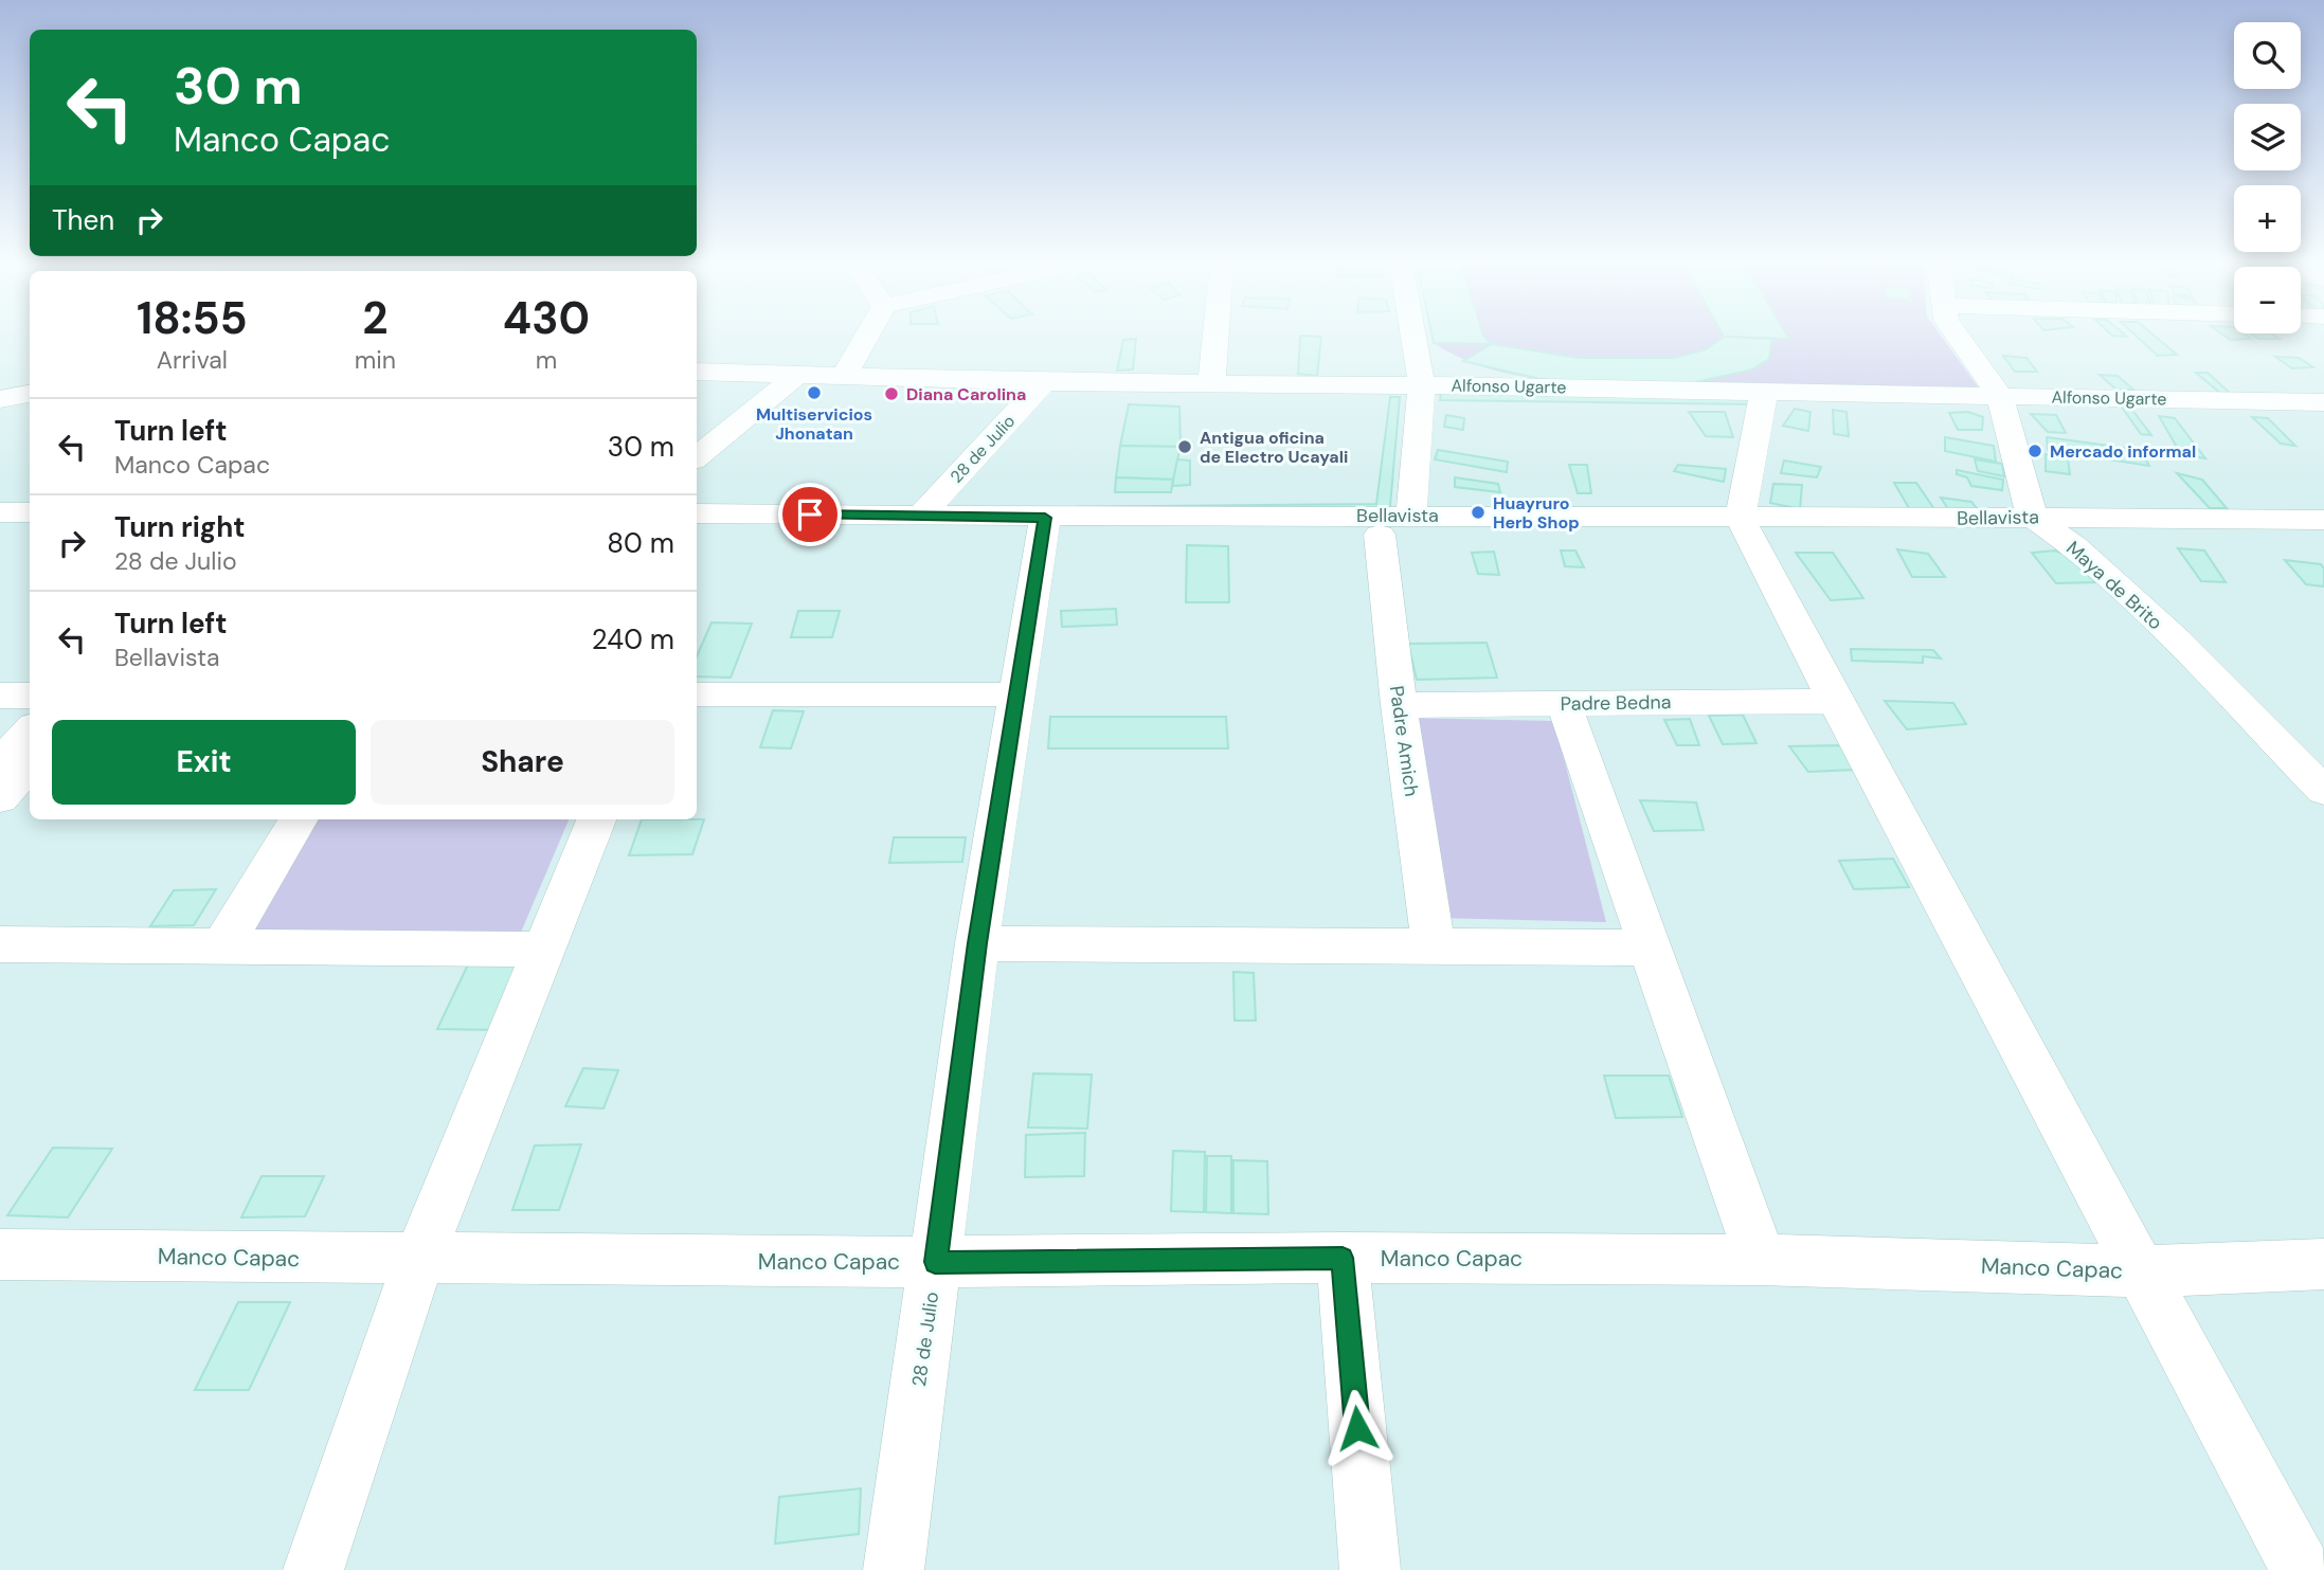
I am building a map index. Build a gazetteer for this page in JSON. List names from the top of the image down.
{
  "streets": {
    "street": [
      "Alfonso Ugarte",
      "28 de Julio",
      "Bellavista",
      "Maya de Brito",
      "Padre Bedna",
      "Padre Amich",
      "Manco Capac"
    ]
  },
  "crossings": [
    ["Alfonso Ugarte", "28 de Julio"],
    ["28 de Julio", "Bellavista"],
    ["28 de Julio", "Manco Capac"],
    ["Bellavista", "Maya de Brito"],
    ["Bellavista", "Padre Amich"],
    ["Padre Bedna", "Padre Amich"]
  ],
  "places": [
    "Multiservicios Jhonatan",
    "Diana Carolina",
    "Antigua oficina de Electro Ucayali",
    "Mercado informal",
    "Huayruro Herb Shop"
  ],
  "page": {
    "map_buttons": ["+", "−"],
    "turn": ["30 m", "Manco Capac"],
    "then": "Then",
    "eta": [
      "18:55",
      "Arrival",
      "2",
      "min",
      "430",
      "m"
    ],
    "list": [
      {
        "name": "Turn left",
        "note": "Manco Capac",
        "value": "30 m"
      },
      {
        "name": "Turn right",
        "note": "28 de Julio",
        "value": "80 m"
      },
      {
        "name": "Turn left",
        "note": "Bellavista",
        "value": "240 m"
      }
    ],
    "buttons": ["Exit", "Share"]
  }
}
